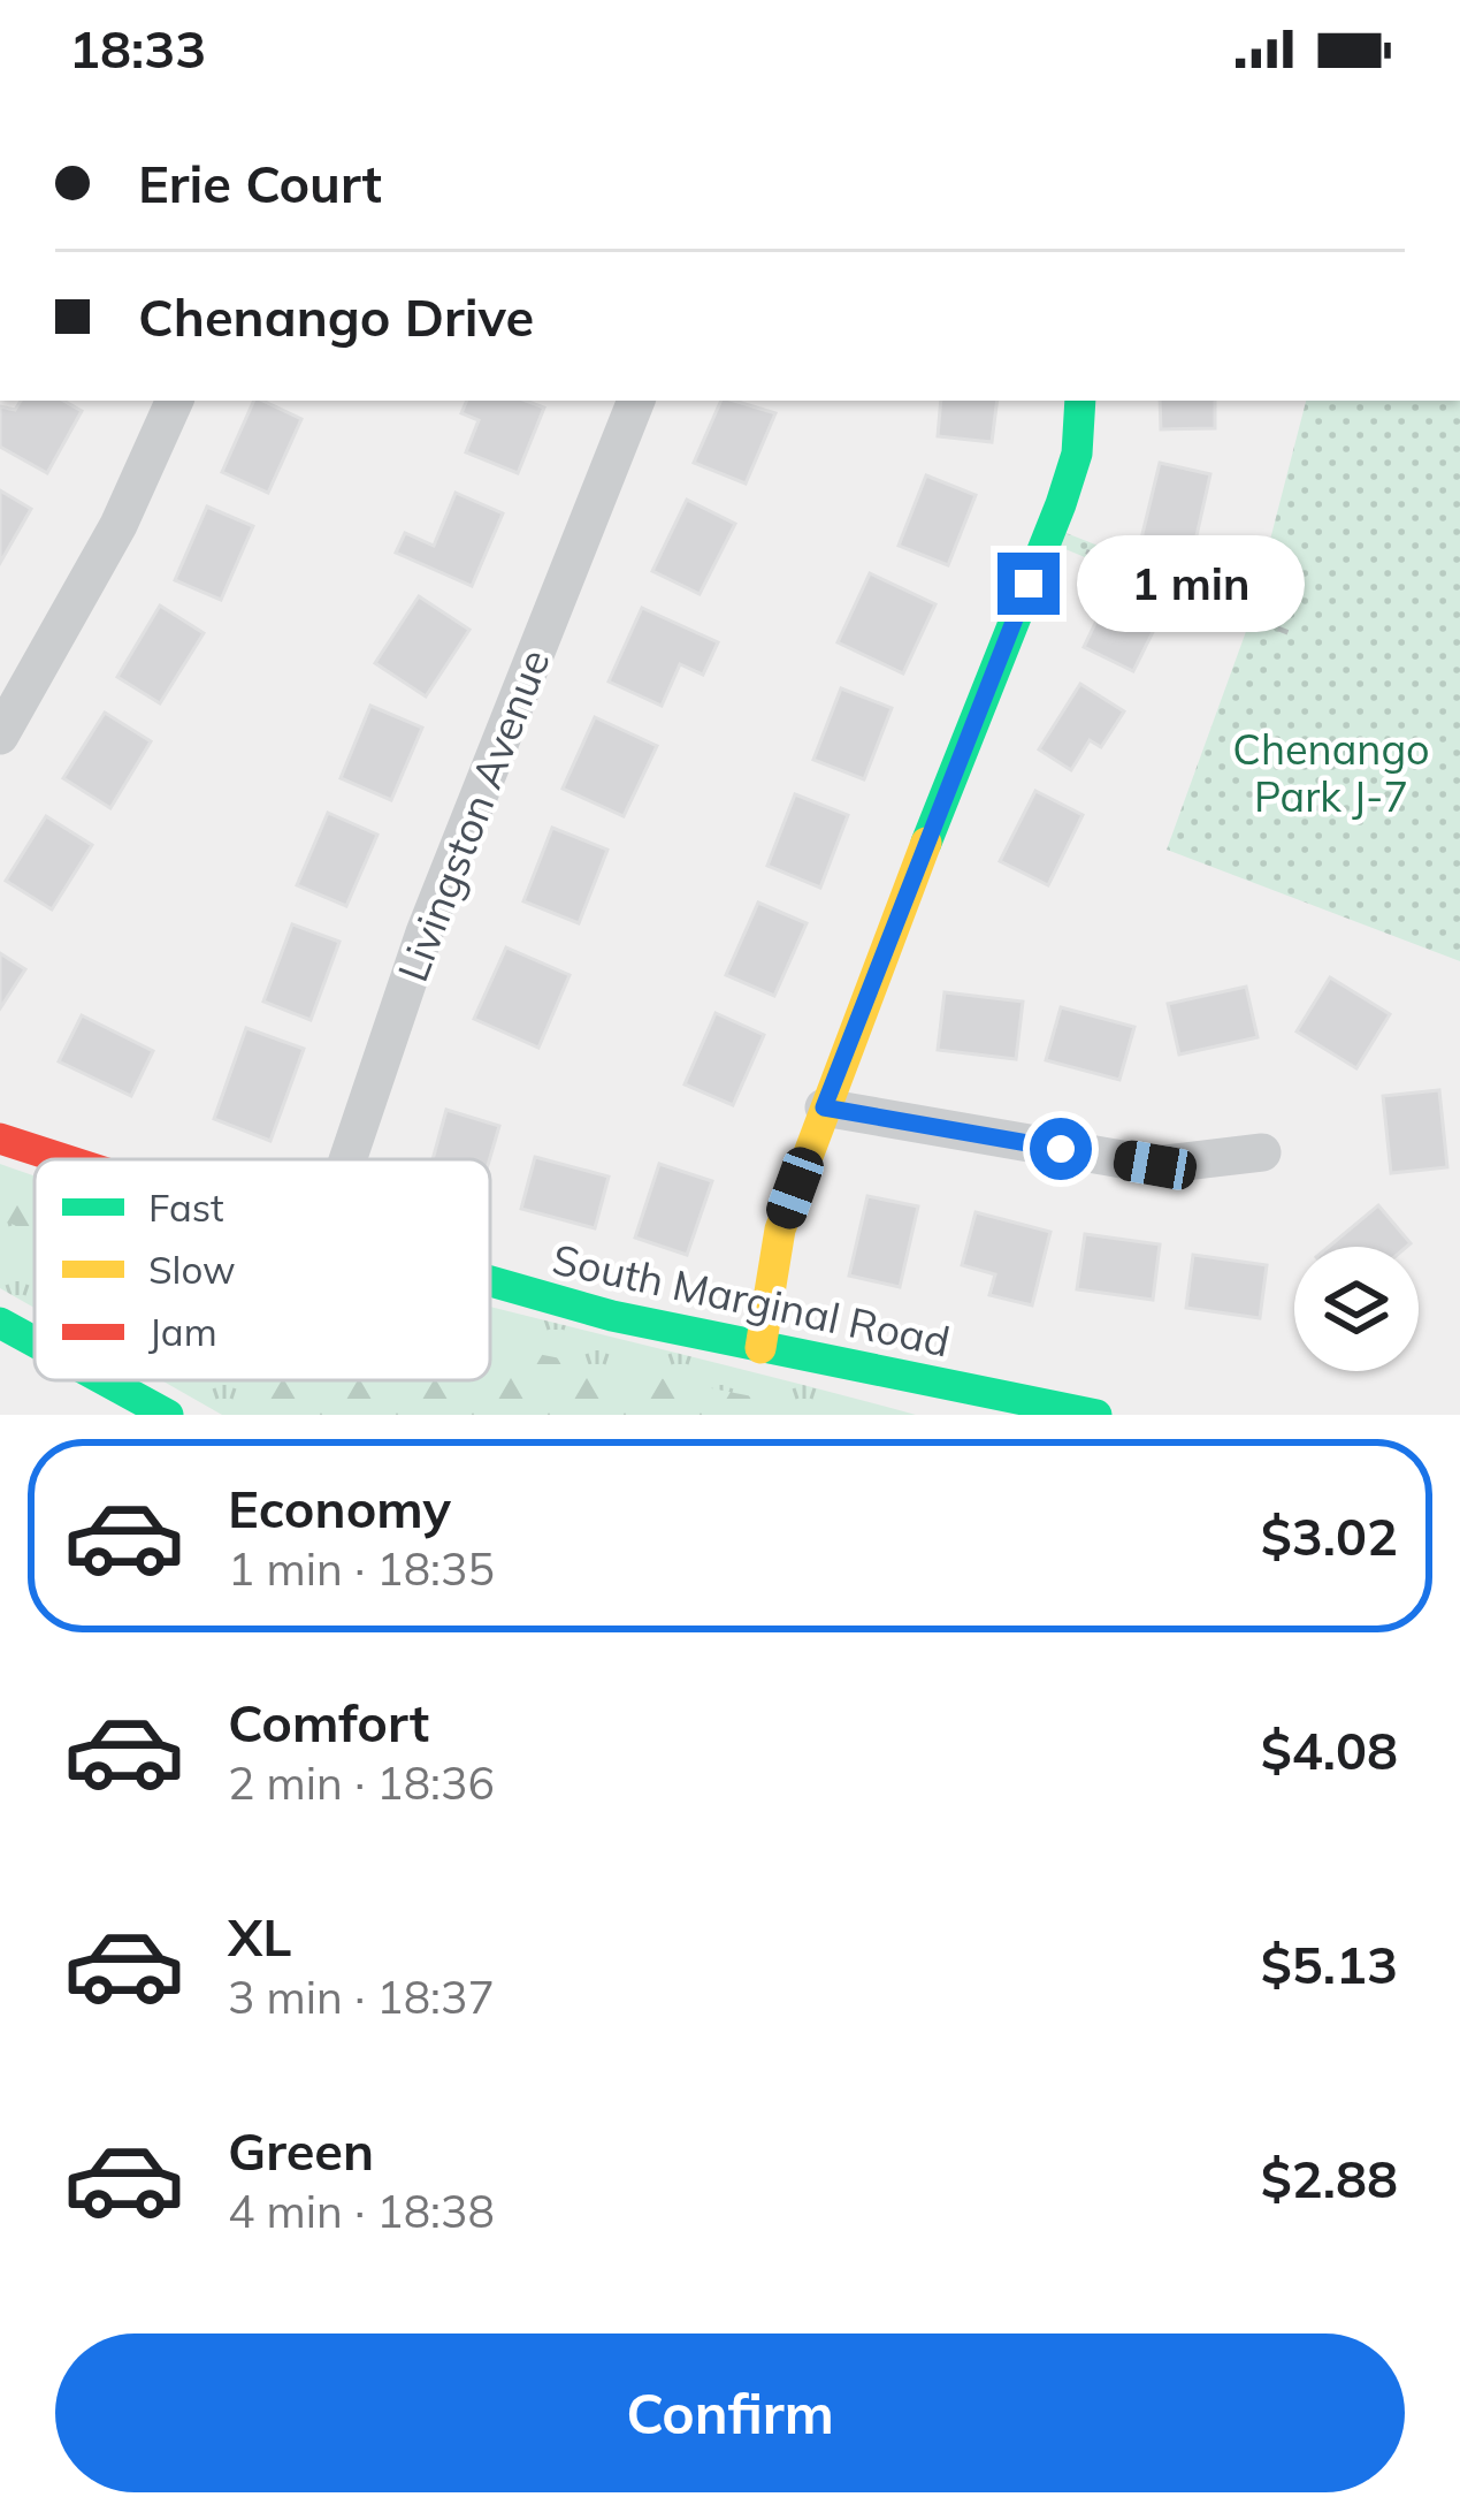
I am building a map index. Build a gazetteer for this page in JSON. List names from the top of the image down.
{
  "streets": {
    "main road": ["South Marginal Road"],
    "street": ["Livingston Avenue"]
  },
  "parks": ["Chenango Park J-7"],
  "legend": ["Fast", "Slow", "Jam"],
  "page": {
    "status": "18:33",
    "banner": ["Erie Court", "Chenango Drive"],
    "bubble": "1 min",
    "list": [
      {
        "name": "Economy",
        "note": "1 min · 18:35",
        "value": "$3.02"
      },
      {
        "name": "Comfort",
        "note": "2 min · 18:36",
        "value": "$4.08"
      },
      {
        "name": "XL",
        "note": "3 min · 18:37",
        "value": "$5.13"
      },
      {
        "name": "Green",
        "note": "4 min · 18:38",
        "value": "$2.88"
      }
    ],
    "buttons": "Confirm"
  }
}
